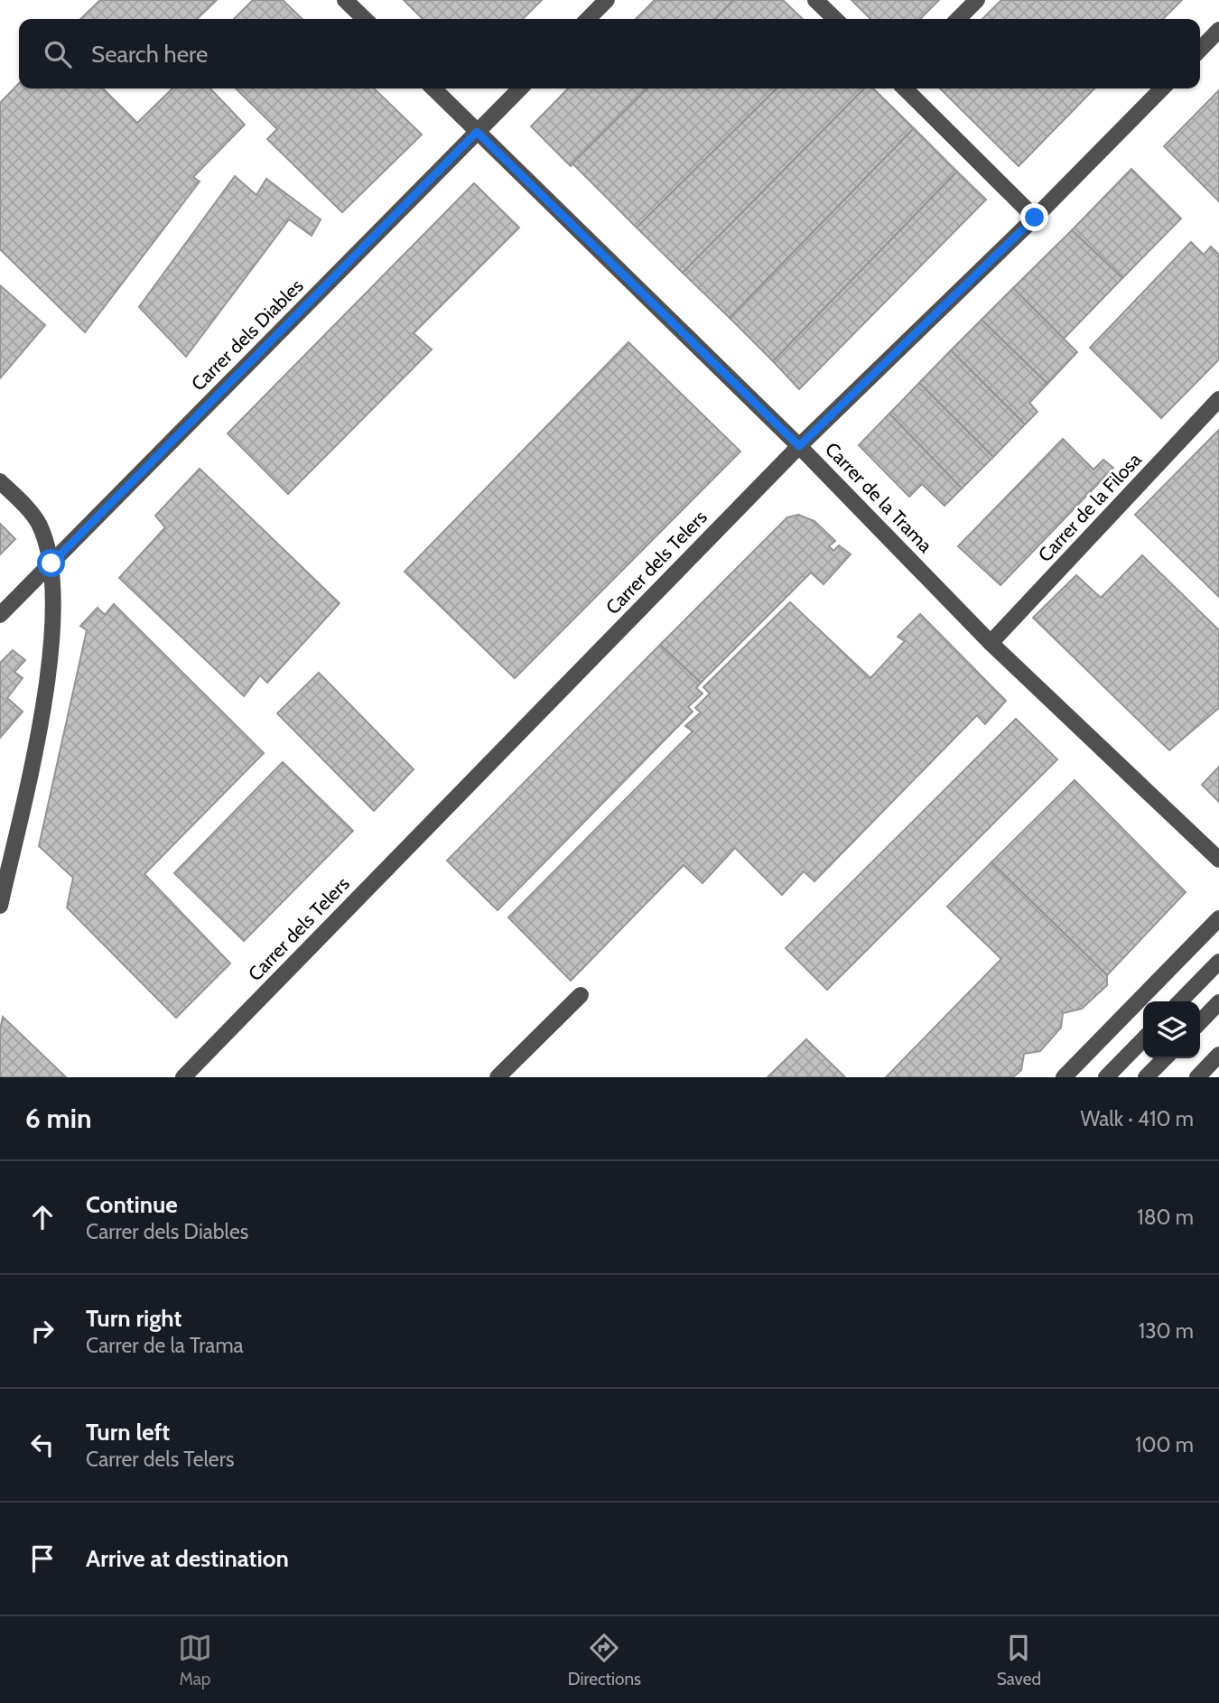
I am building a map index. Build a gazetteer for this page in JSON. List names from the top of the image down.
{
  "streets": {
    "street": [
      "Carrer dels Diables",
      "Carrer de la Trama",
      "Carrer de la Filosa",
      "Carrer dels Telers"
    ]
  },
  "crossings": [
    ["Carrer dels Diables", "Carrer de la Trama"],
    ["Carrer de la Trama", "Carrer de la Filosa"],
    ["Carrer de la Trama", "Carrer dels Telers"]
  ],
  "page": {
    "search": "Search here",
    "heading": ["6 min", "Walk · 410 m"],
    "list": [
      ["Continue", "Carrer dels Diables", "180 m"],
      ["Turn right", "Carrer de la Trama", "130 m"],
      ["Turn left", "Carrer dels Telers", "100 m"],
      "Arrive at destination"
    ],
    "nav": ["Map", "Directions", "Saved"]
  }
}
